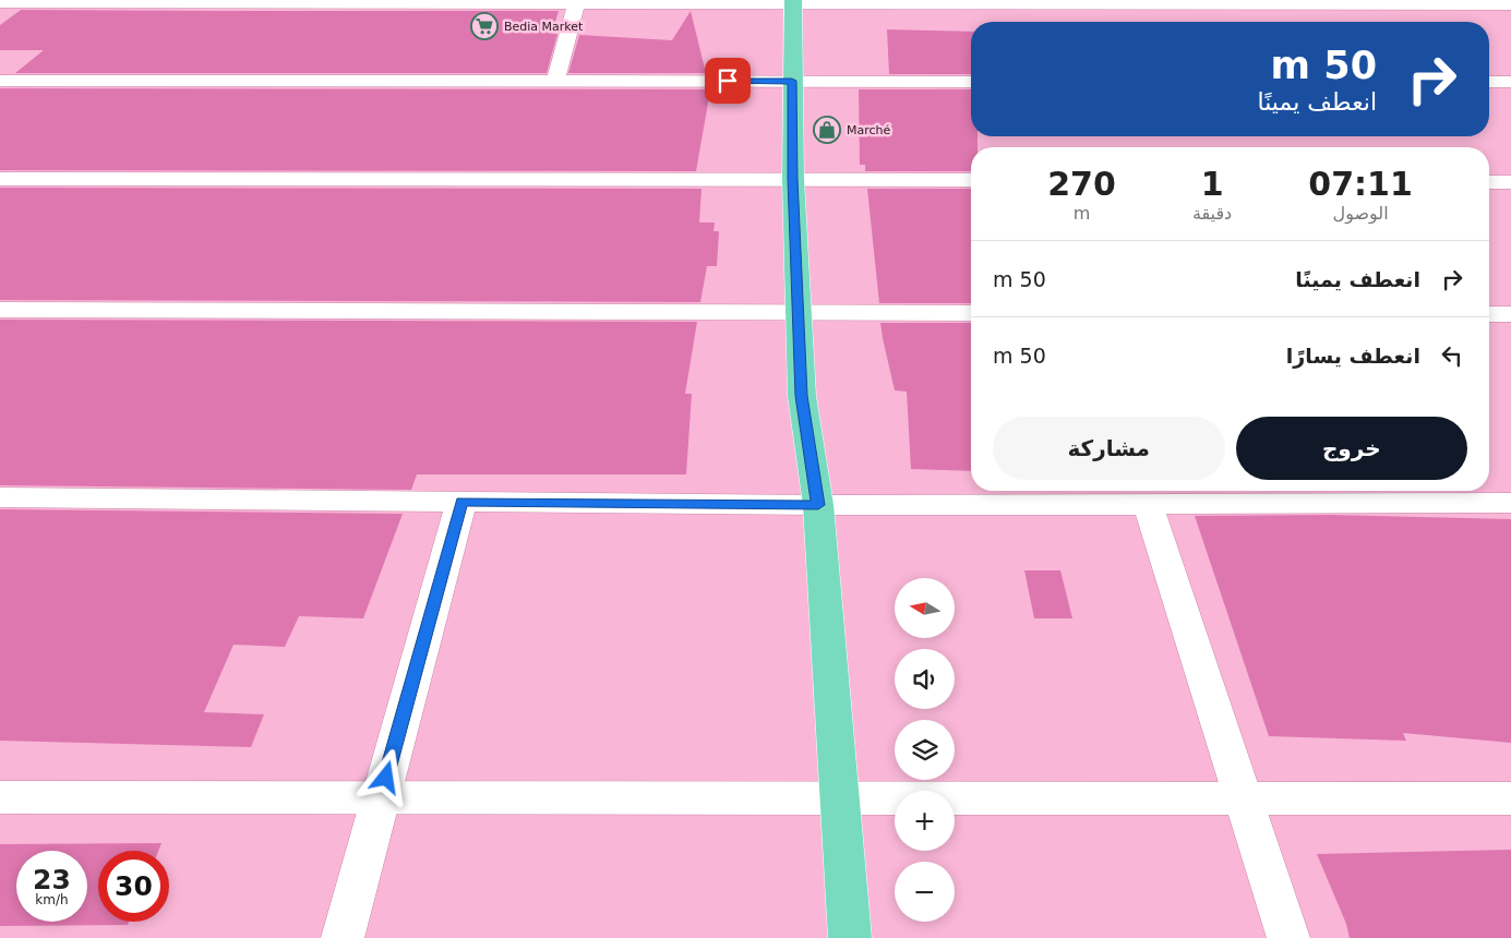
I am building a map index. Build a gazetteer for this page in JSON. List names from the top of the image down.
{
  "places": {
    "supermarket": ["Bedia Market"],
    "shop": ["Marché"]
  },
  "north": "left",
  "page": {
    "turn": ["50 m", "انعطف يمينًا"],
    "eta": [
      "07:11",
      "الوصول",
      "1",
      "دقيقة",
      "270",
      "m"
    ],
    "list": [
      {
        "name": "انعطف يمينًا",
        "value": "50 m"
      },
      {
        "name": "انعطف يسارًا",
        "value": "50 m"
      }
    ],
    "buttons": ["خروج", "مشاركة"],
    "map_buttons": ["+", "−"],
    "speed": "23 km/h",
    "limit": "30"
  }
}
